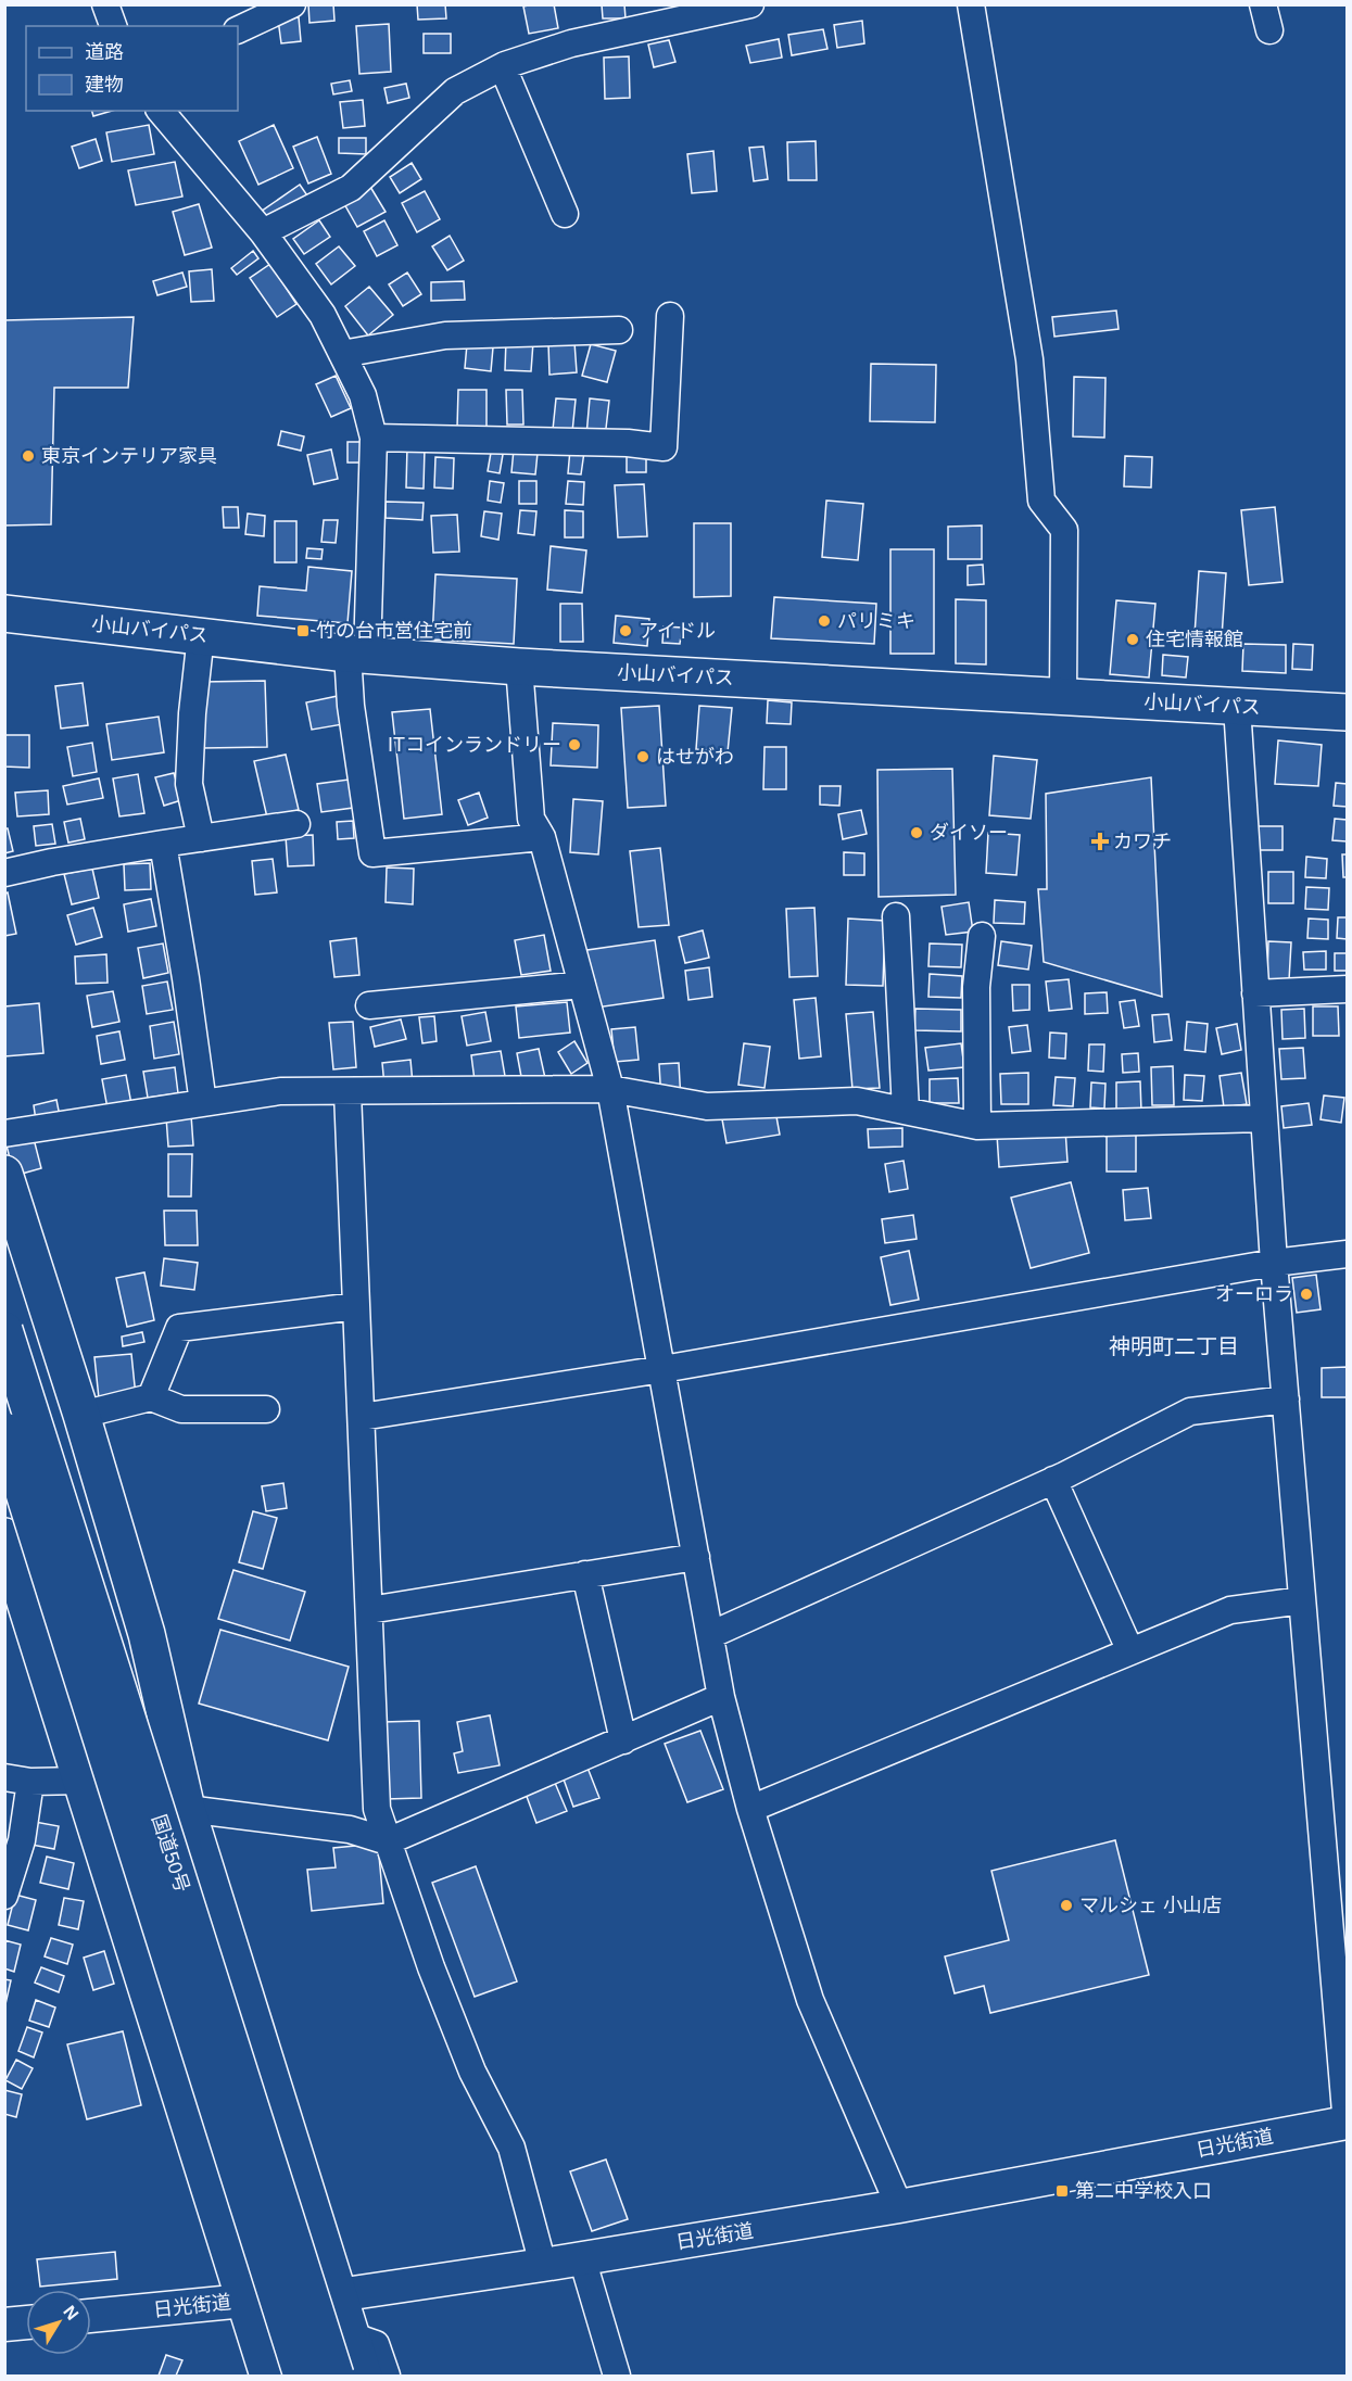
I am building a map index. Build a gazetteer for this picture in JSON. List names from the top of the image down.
{
  "streets": {
    "highway": ["小山バイパス", "国道50号"],
    "main road": ["日光街道"]
  },
  "districts": ["神明町二丁目"],
  "places": {
    "other": [
      "東京インテリア家具",
      "パリミキ",
      "アイドル",
      "住宅情報館",
      "ITコインランドリー",
      "はせがわ",
      "ダイソー",
      "オーロラ",
      "マルシェ 小山店"
    ],
    "transit": ["竹の台市営住宅前", "第二中学校入口"],
    "health": ["カワチ"]
  },
  "legend": ["道路", "建物"],
  "north": "top right"
}
